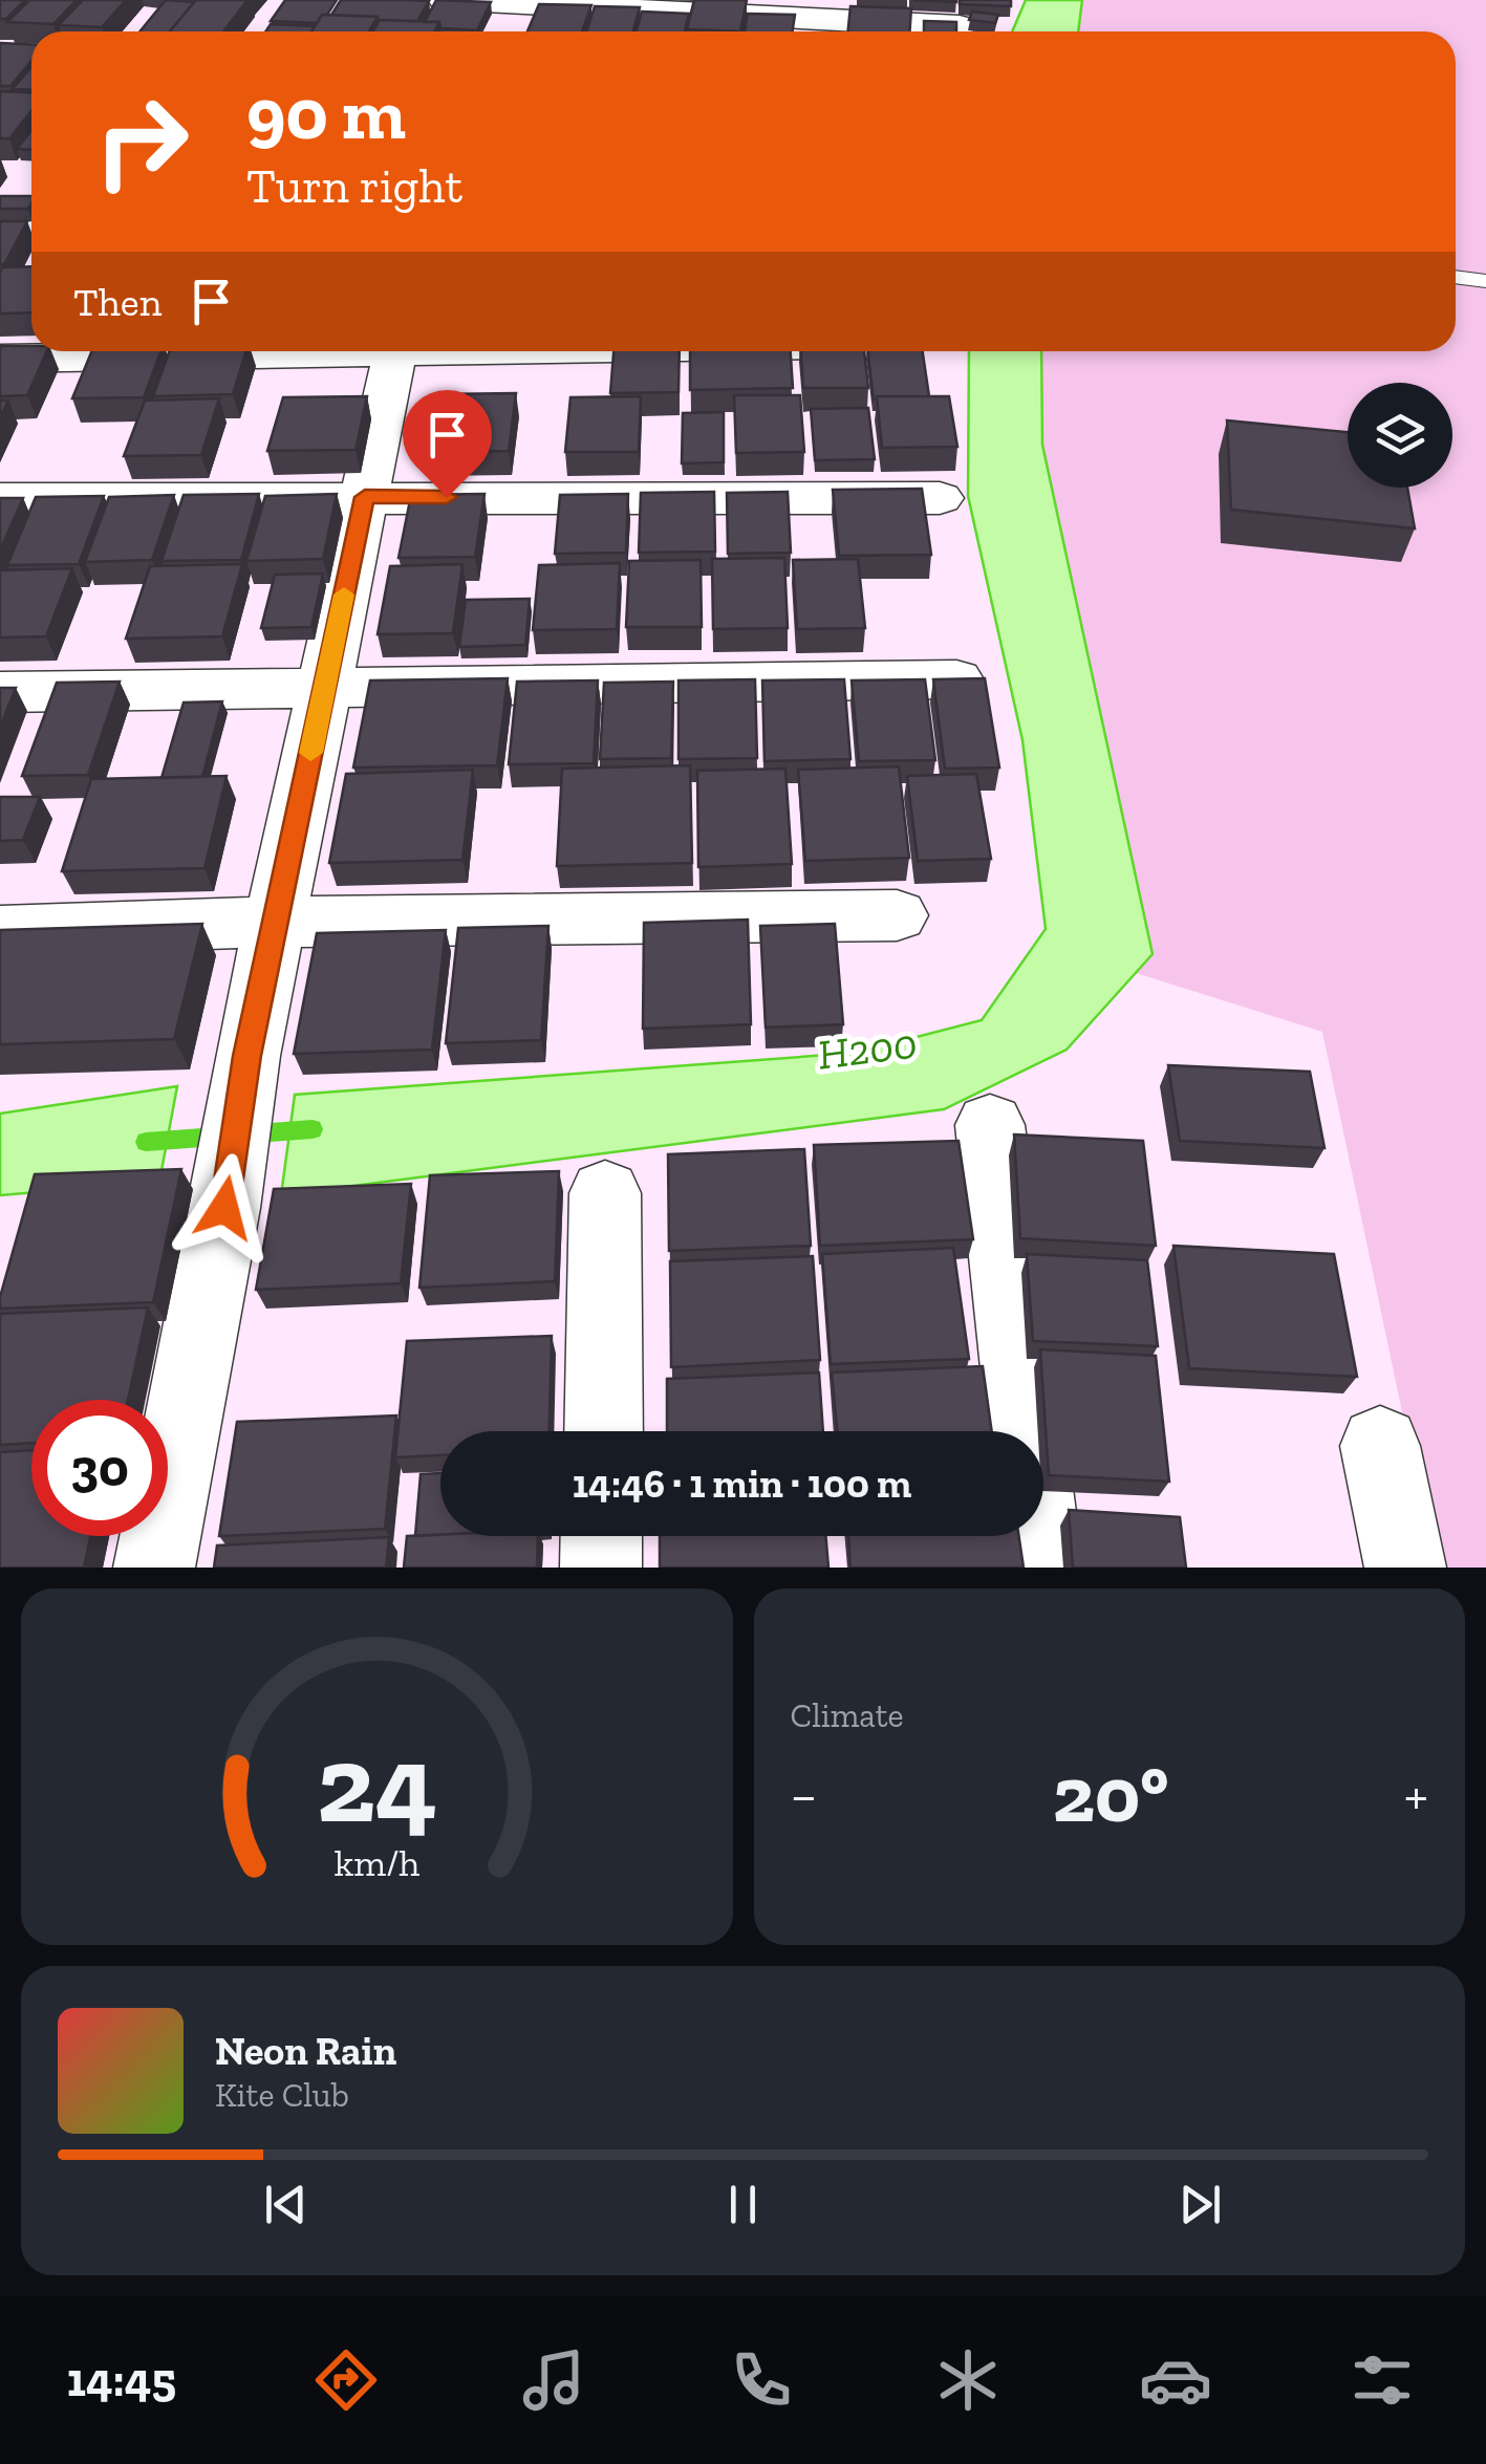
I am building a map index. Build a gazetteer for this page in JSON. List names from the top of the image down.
{
  "water": ["H200"],
  "page": {
    "turn": ["90 m", "Turn right"],
    "then": "Then",
    "limit": "30",
    "trip": "14:46 · 1 min · 100 m",
    "tile": "Climate",
    "heat": ["−", "20°", "+"],
    "song": ["Neon Rain", "Kite Club"],
    "tabs": "14:45",
    "gauge": ["24", "km/h"]
  }
}
